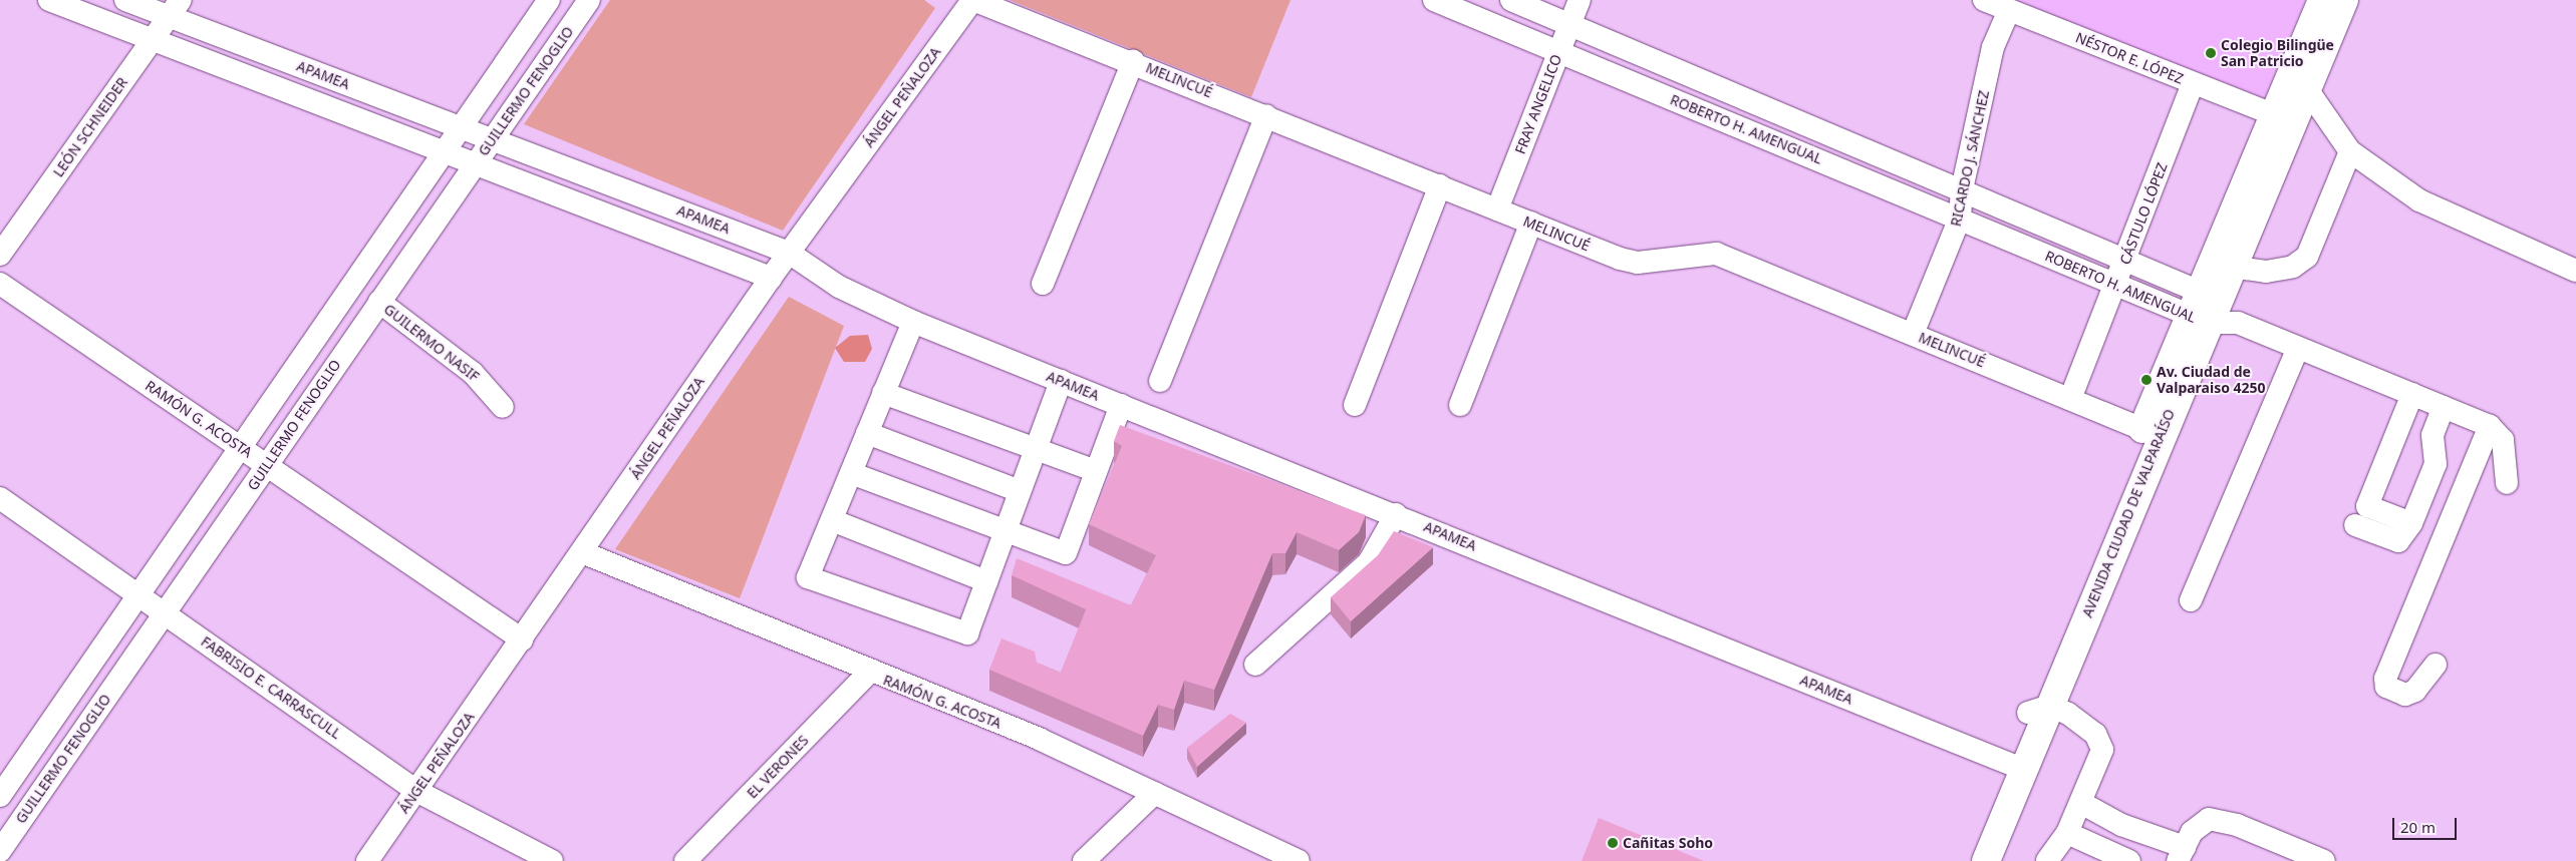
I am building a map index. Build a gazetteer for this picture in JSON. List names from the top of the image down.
{
  "streets": {
    "main road": ["AVENIDA CIUDAD DE VALPARAÍSO"],
    "street": [
      "NÉSTOR E. LÓPEZ",
      "APAMEA",
      "MELINCUÉ",
      "GUILLERMO FENOGLIO",
      "ÁNGEL PEÑALOZA",
      "FRAY ANGELICO",
      "LEÓN SCHNEIDER",
      "ROBERTO H. AMENGUAL",
      "RICARDO J. SÁNCHEZ",
      "CÁSTULO LÓPEZ",
      "GUILERMO NASIF",
      "RAMÓN G. ACOSTA",
      "FABRISIO E. CARRASCULL",
      "EL VERONES"
    ]
  },
  "crossings": [
    ["NÉSTOR E. LÓPEZ", "RICARDO J. SÁNCHEZ"],
    ["NÉSTOR E. LÓPEZ", "CÁSTULO LÓPEZ"],
    ["NÉSTOR E. LÓPEZ", "AVENIDA CIUDAD DE VALPARAÍSO"],
    ["APAMEA", "GUILLERMO FENOGLIO"],
    ["APAMEA", "ÁNGEL PEÑALOZA"],
    ["APAMEA", "LEÓN SCHNEIDER"],
    ["APAMEA", "AVENIDA CIUDAD DE VALPARAÍSO"],
    ["MELINCUÉ", "ÁNGEL PEÑALOZA"],
    ["MELINCUÉ", "FRAY ANGELICO"],
    ["MELINCUÉ", "RICARDO J. SÁNCHEZ"],
    ["MELINCUÉ", "CÁSTULO LÓPEZ"],
    ["MELINCUÉ", "AVENIDA CIUDAD DE VALPARAÍSO"],
    ["GUILLERMO FENOGLIO", "GUILERMO NASIF"],
    ["GUILLERMO FENOGLIO", "RAMÓN G. ACOSTA"],
    ["GUILLERMO FENOGLIO", "FABRISIO E. CARRASCULL"],
    ["ÁNGEL PEÑALOZA", "RAMÓN G. ACOSTA"],
    ["ÁNGEL PEÑALOZA", "FABRISIO E. CARRASCULL"],
    ["FRAY ANGELICO", "ROBERTO H. AMENGUAL"],
    ["ROBERTO H. AMENGUAL", "RICARDO J. SÁNCHEZ"],
    ["ROBERTO H. AMENGUAL", "CÁSTULO LÓPEZ"],
    ["ROBERTO H. AMENGUAL", "AVENIDA CIUDAD DE VALPARAÍSO"],
    ["RAMÓN G. ACOSTA", "EL VERONES"]
  ],
  "places": ["Colegio Bilingüe San Patricio", "Av. Ciudad de Valparaiso 4250", "Cañitas Soho"],
  "scale_bar": "20 m"
}
